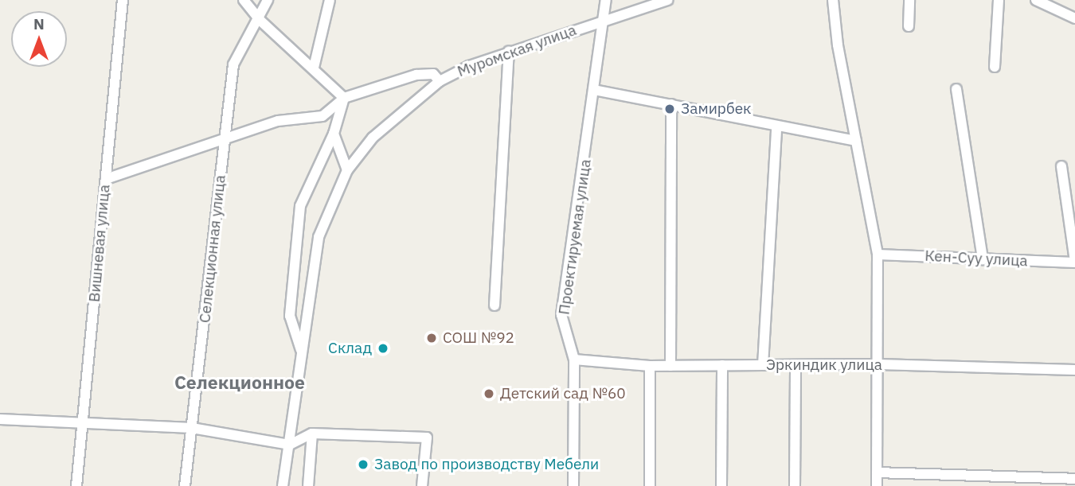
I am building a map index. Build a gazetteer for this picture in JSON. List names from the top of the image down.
{
  "streets": {
    "street": [
      "Муромская улица",
      "Проектируемая улица",
      "Вишневая улица",
      "Селекционная улица",
      "Кен-Суу улица",
      "Эркиндик улица"
    ]
  },
  "crossings": [
    ["Муромская улица", "Проектируемая улица"],
    ["Проектируемая улица", "Эркиндик улица"]
  ],
  "districts": ["Селекционное"],
  "places": [
    "Замирбек",
    "СОШ №92",
    "Склад",
    "Детский сад №60",
    "Завод по производству Мебели"
  ],
  "north": "top"
}
